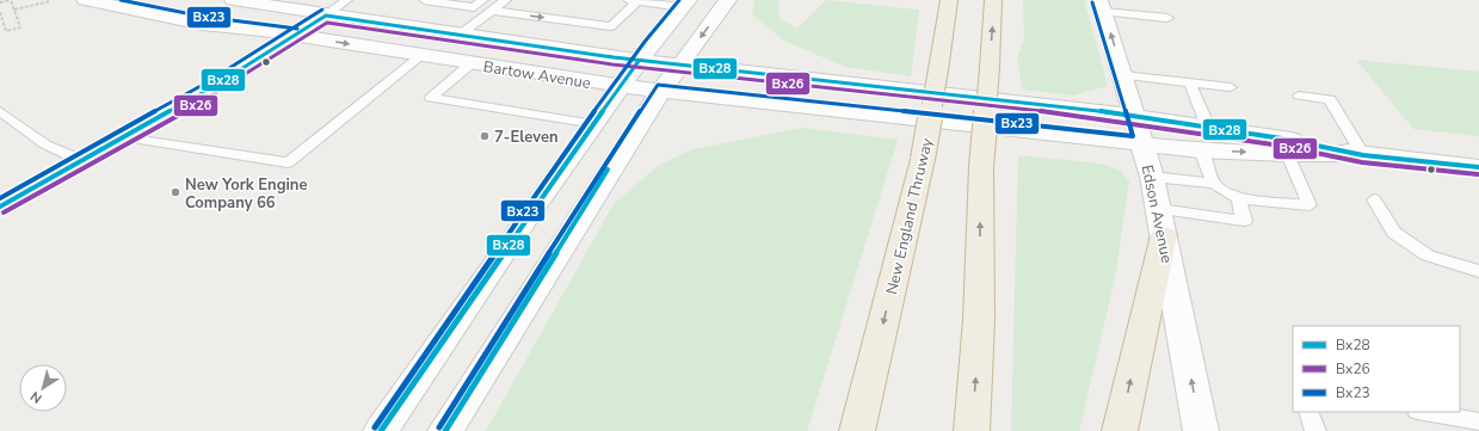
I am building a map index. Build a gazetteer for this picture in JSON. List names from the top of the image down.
{
  "streets": {
    "highway": ["New England Thruway"],
    "main road": ["Bartow Avenue", "Edson Avenue"]
  },
  "crossings": [
    ["Bartow Avenue", "Edson Avenue"]
  ],
  "one_way": ["Edson Avenue"],
  "places": ["7-Eleven", "New York Engine Company 66"],
  "lines": ["transit line Bx23", "transit line Bx28", "transit line Bx26"],
  "legend": ["Bx28", "Bx26", "Bx23"],
  "north": "bottom left"
}
